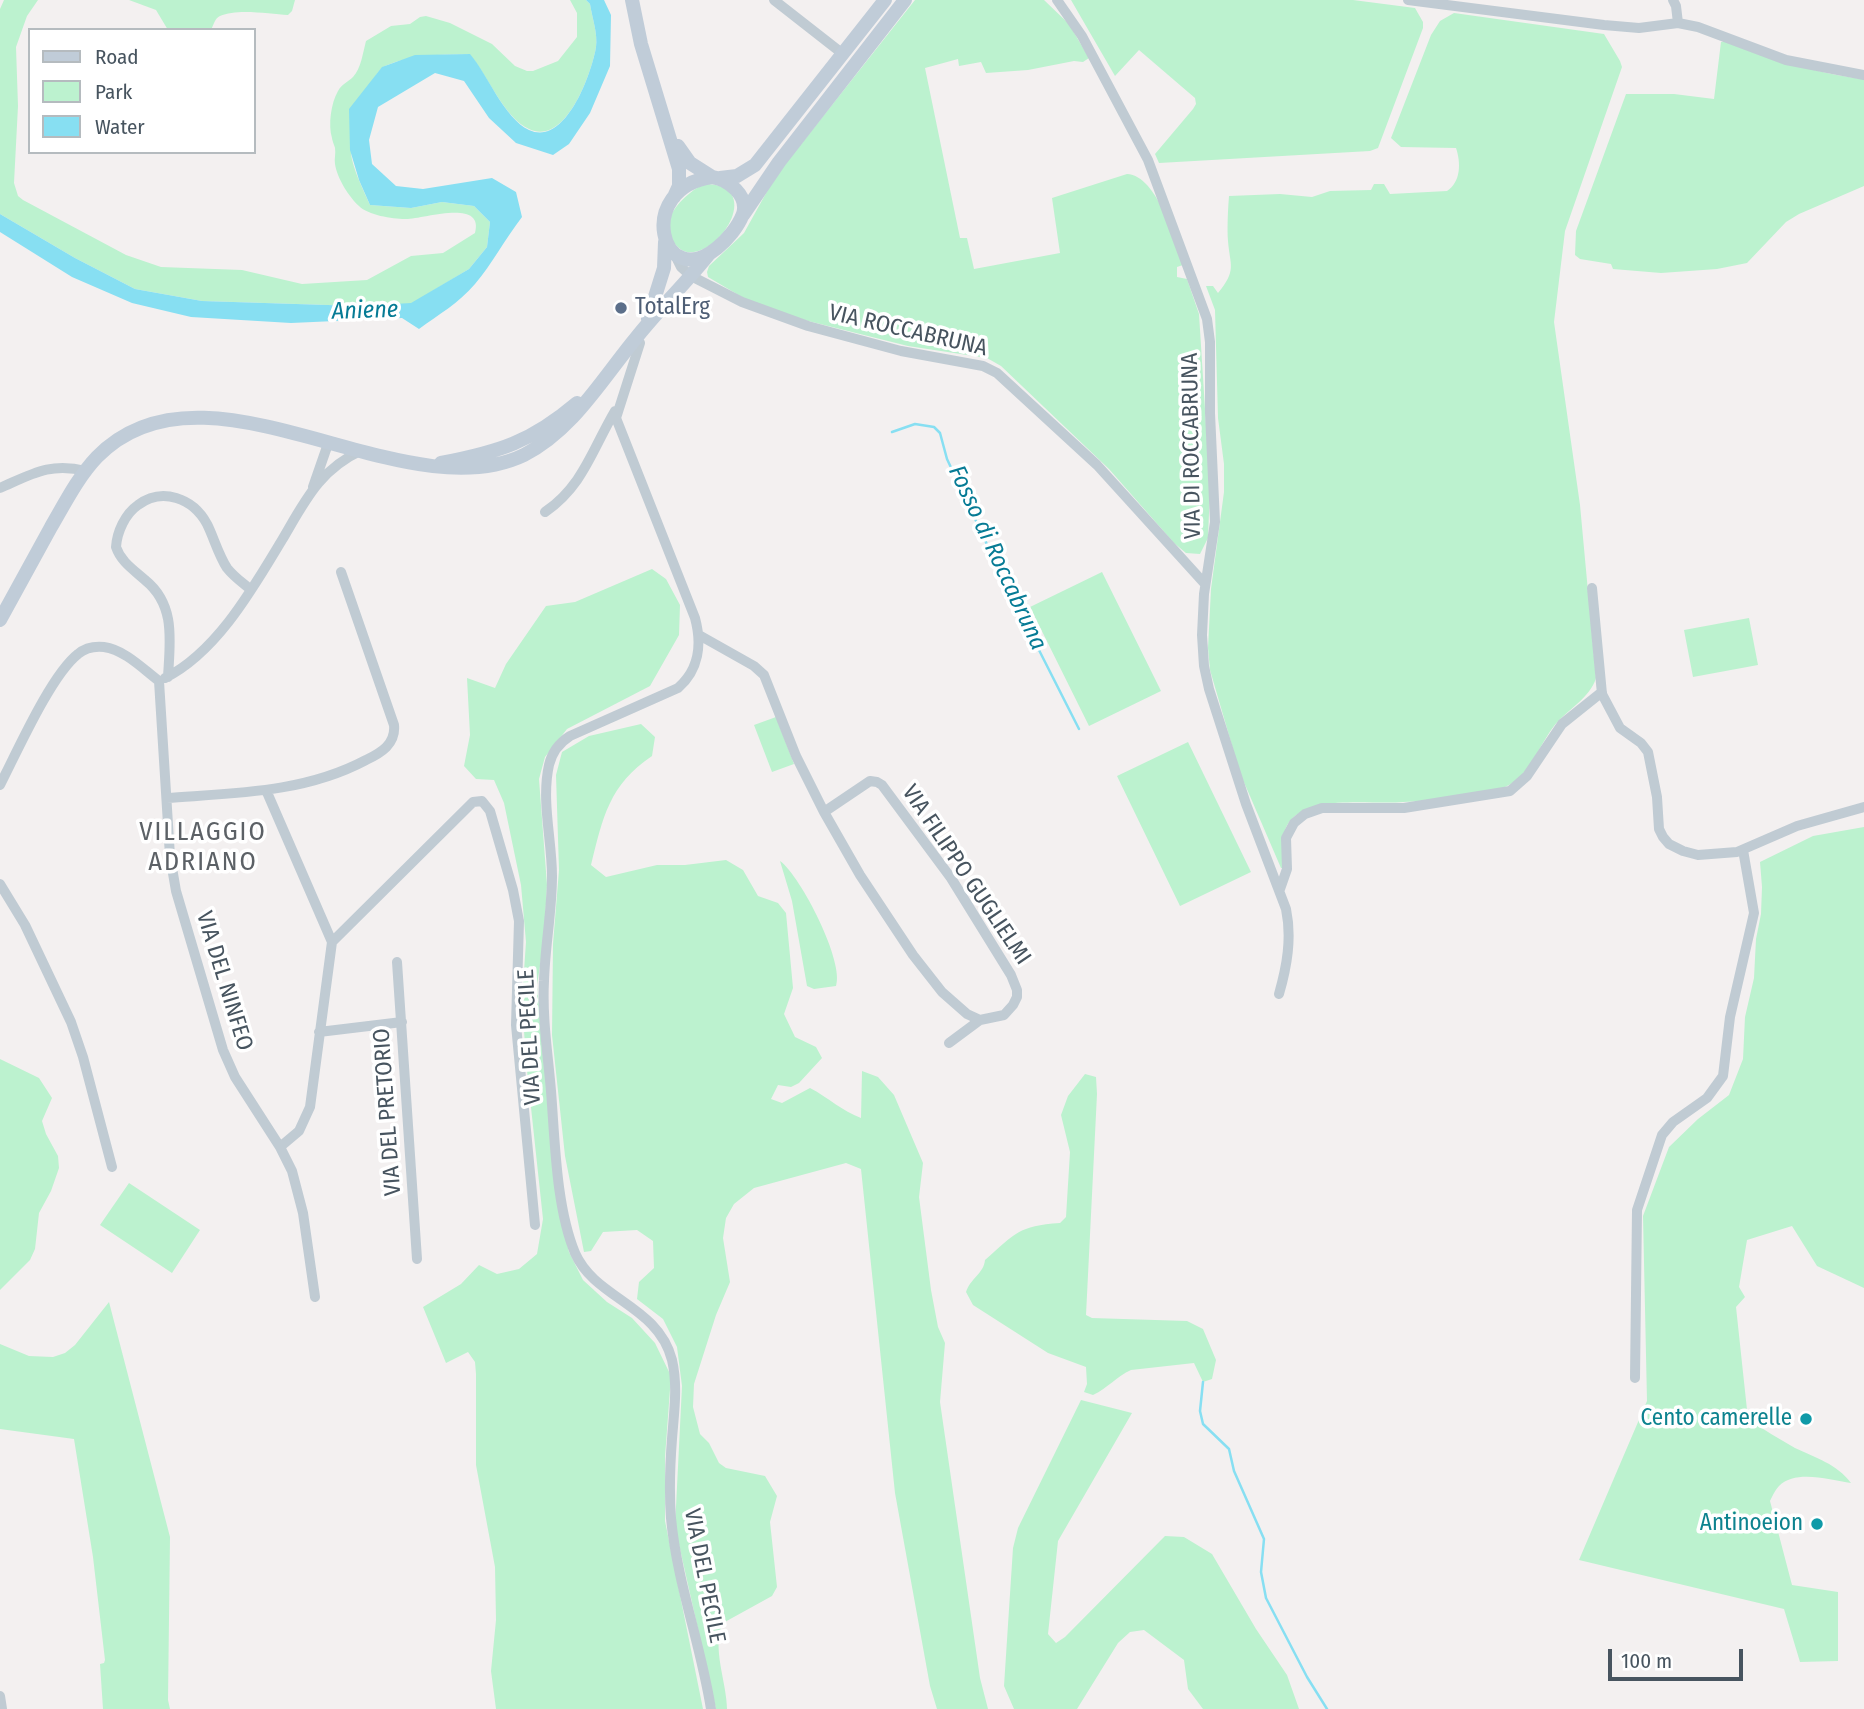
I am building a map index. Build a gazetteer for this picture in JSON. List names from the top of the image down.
{
  "streets": {
    "street": [
      "VIA ROCCABRUNA",
      "VIA DI ROCCABRUNA",
      "VIA FILIPPO GUGLIELMI",
      "VIA DEL NINFEO",
      "VIA DEL PECILE",
      "VIA DEL PRETORIO"
    ]
  },
  "crossings": [
    ["VIA ROCCABRUNA", "VIA DI ROCCABRUNA"]
  ],
  "districts": ["VILLAGGIO ADRIANO"],
  "water": ["Aniene", "Fosso di Roccabruna"],
  "places": ["TotalErg", "Cento camerelle", "Antinoeion"],
  "legend": ["Road", "Park", "Water"],
  "scale_bar": "100 m"
}
